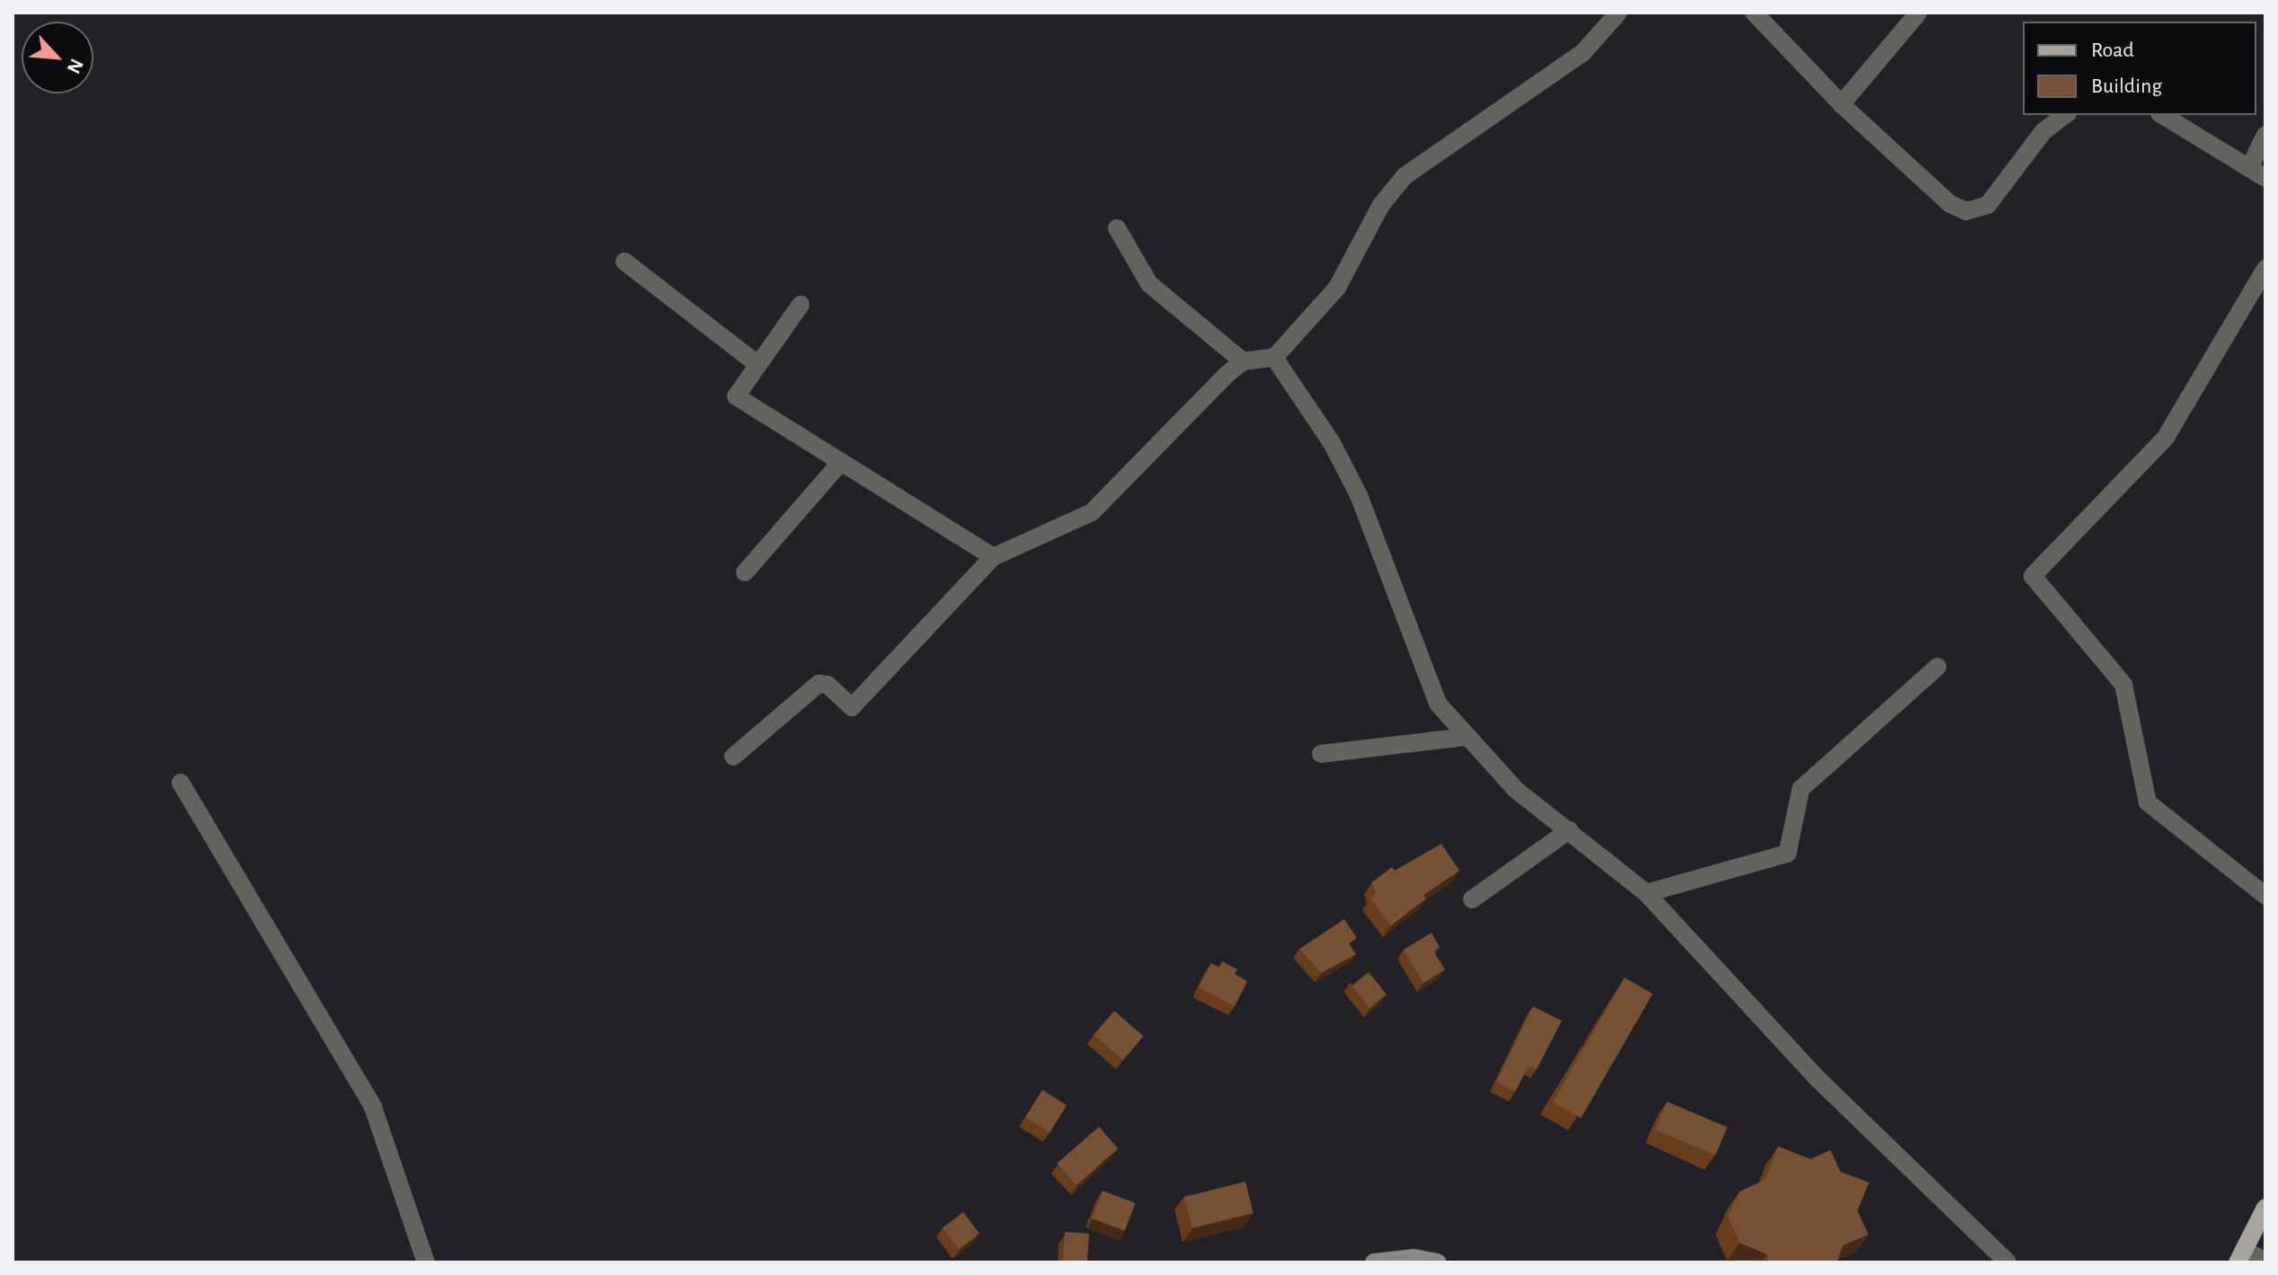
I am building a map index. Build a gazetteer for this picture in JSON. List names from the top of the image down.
{
  "legend": ["Road", "Building"],
  "north": "bottom right"
}
